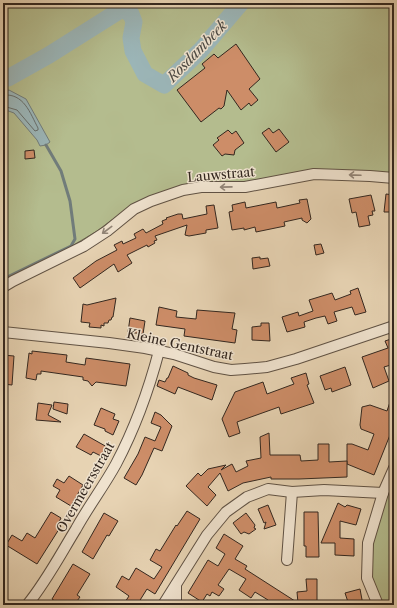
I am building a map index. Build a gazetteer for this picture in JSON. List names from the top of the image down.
{
  "streets": {
    "street": ["Lauwstraat", "Kleine Gentstraat", "Overmeersstraat"]
  },
  "crossings": [
    ["Kleine Gentstraat", "Overmeersstraat"]
  ],
  "one_way": ["Lauwstraat"],
  "water": ["Rosdambeek"]
}
